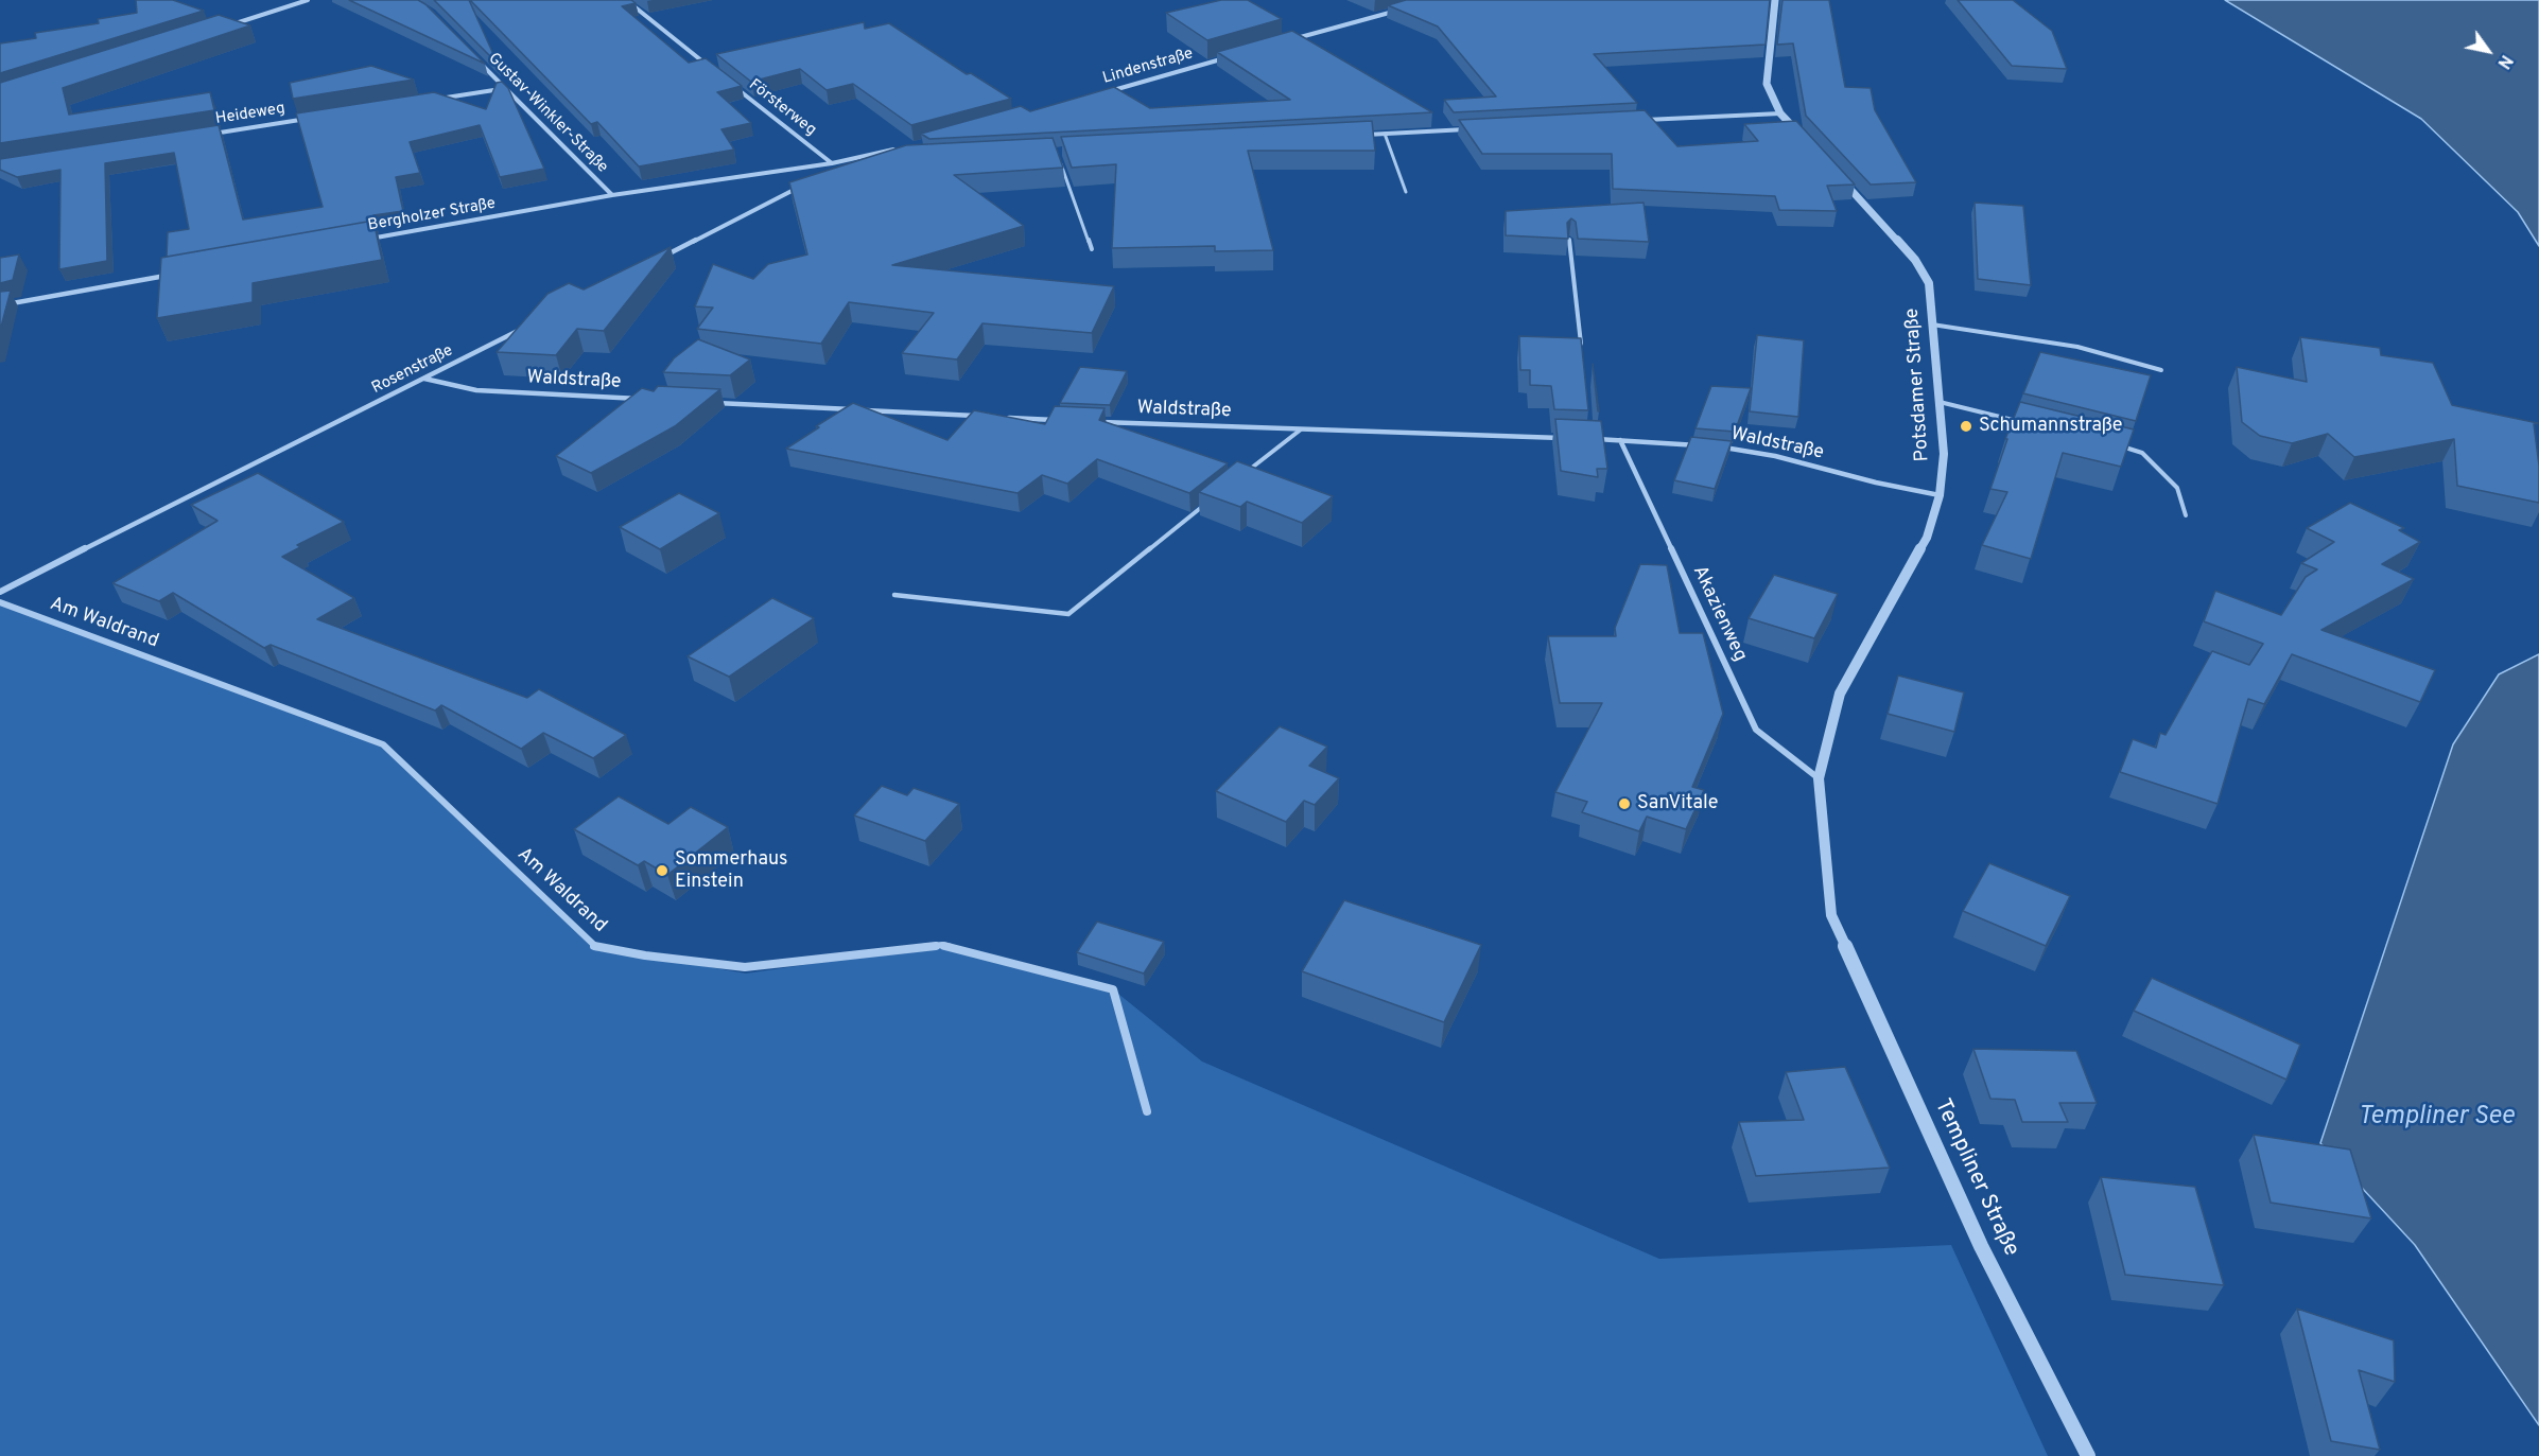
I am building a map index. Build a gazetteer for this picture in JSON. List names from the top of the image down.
{
  "streets": {
    "street": [
      "Lindenstraße",
      "Försterweg",
      "Gustav-Winkler-Straße",
      "Heideweg",
      "Bergholzer Straße",
      "Rosenstraße",
      "Waldstraße",
      "Potsdamer Straße",
      "Akazienweg",
      "Am Waldrand",
      "Templiner Straße"
    ]
  },
  "crossings": [
    ["Försterweg", "Bergholzer Straße"],
    ["Gustav-Winkler-Straße", "Bergholzer Straße"],
    ["Rosenstraße", "Waldstraße"],
    ["Waldstraße", "Potsdamer Straße"],
    ["Waldstraße", "Akazienweg"],
    ["Potsdamer Straße", "Akazienweg"],
    ["Potsdamer Straße", "Templiner Straße"]
  ],
  "water": ["Templiner See"],
  "places": ["Schumannstraße", "SanVitale", "Sommerhaus Einstein"],
  "north": "bottom right"
}
